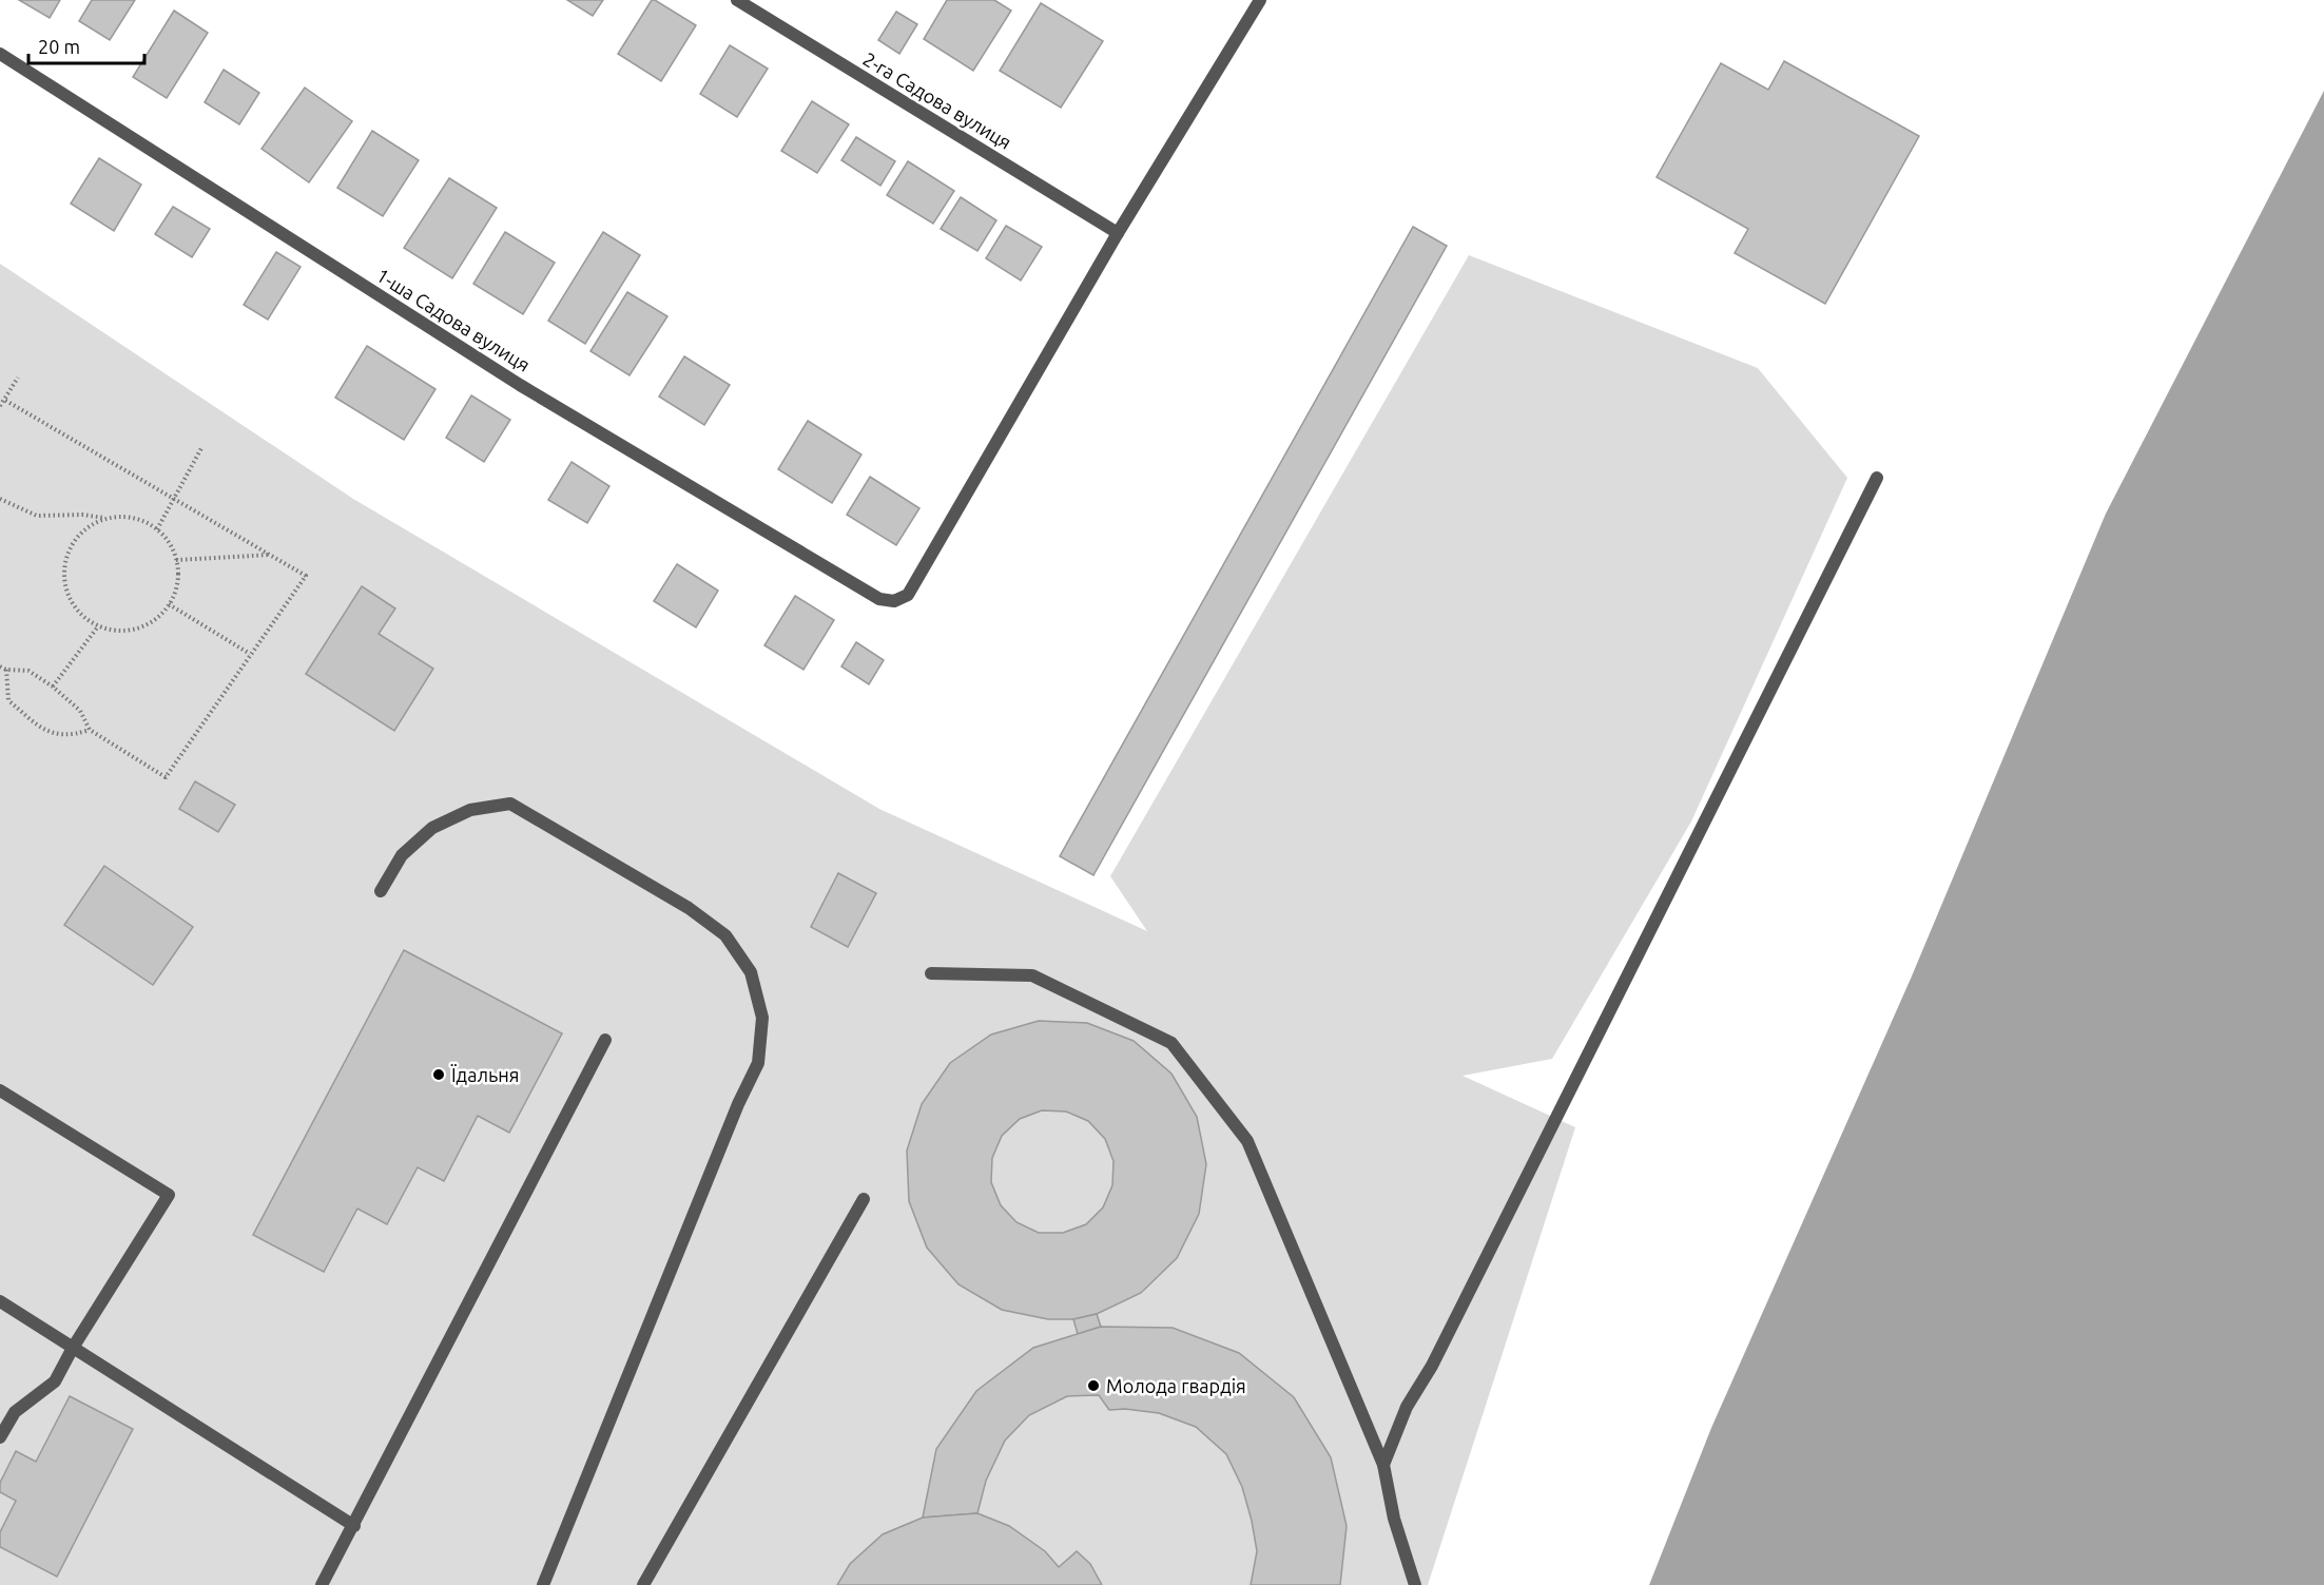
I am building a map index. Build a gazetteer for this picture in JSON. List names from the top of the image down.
{
  "streets": {
    "street": ["2-га Садова вулиця", "1-ша Садова вулиця"]
  },
  "crossings": [
    ["2-га Садова вулиця", "1-ша Садова вулиця"]
  ],
  "places": ["Їдальня", "Молода гвардія"],
  "scale_bar": "20 m"
}
